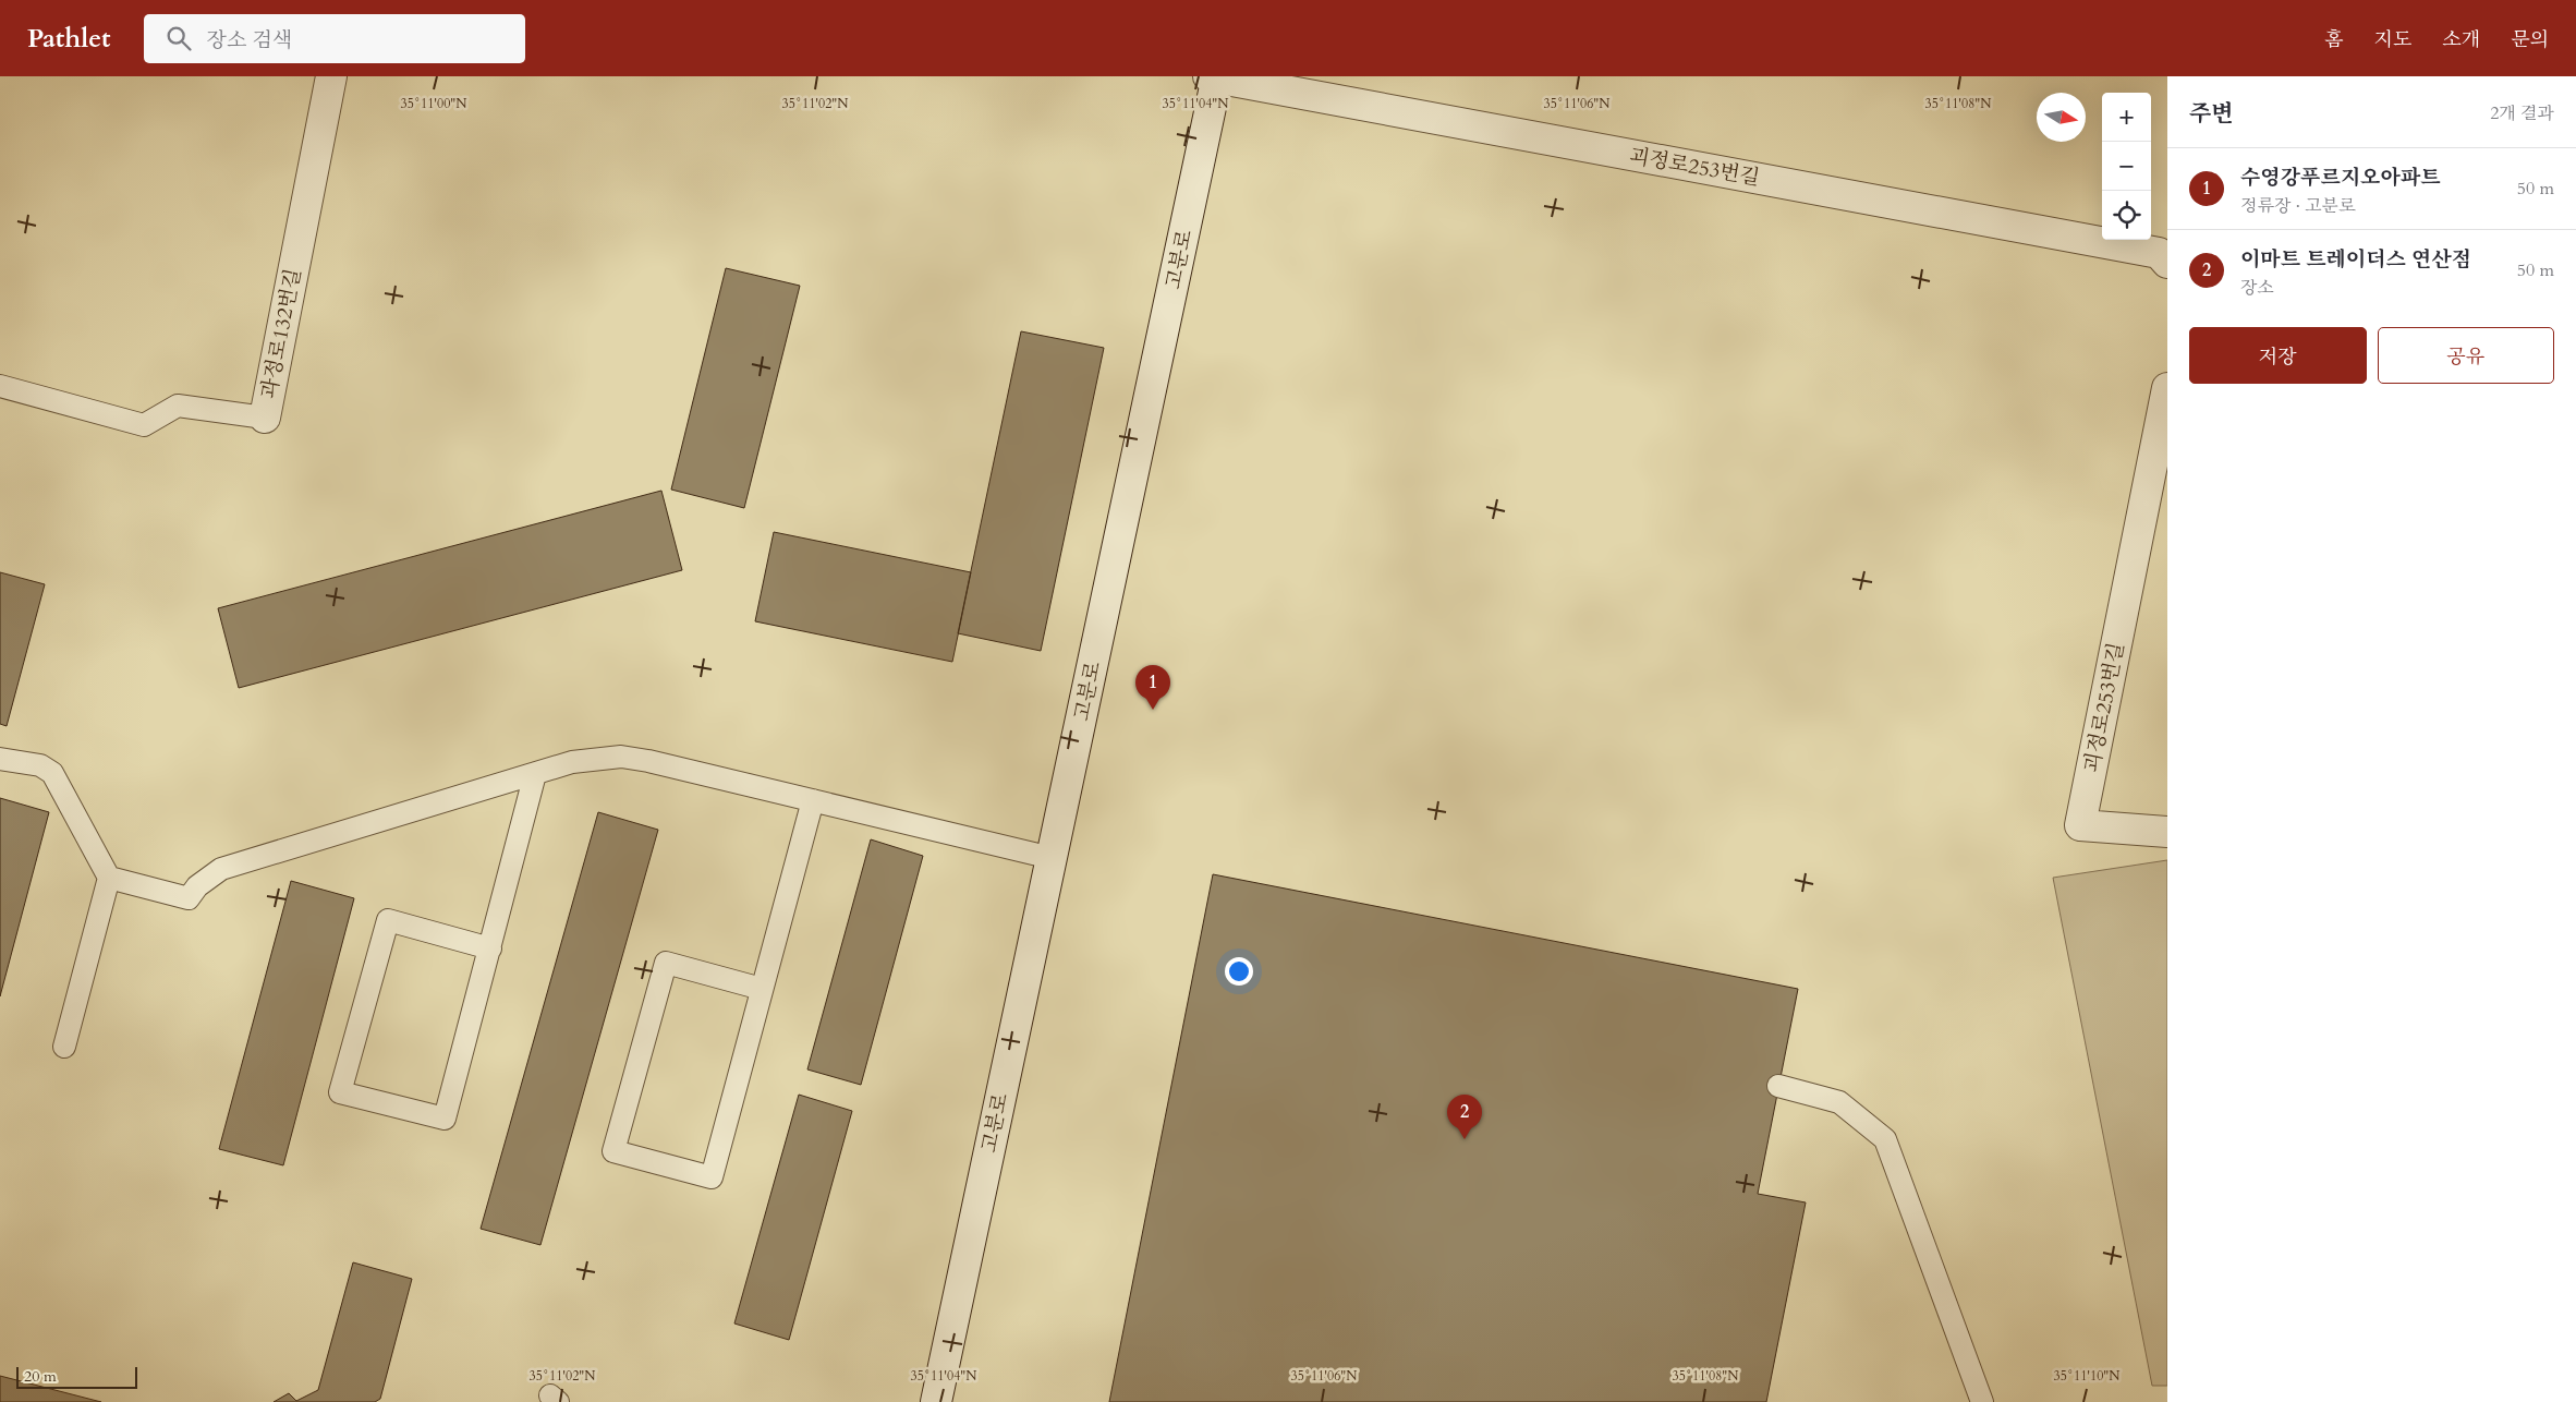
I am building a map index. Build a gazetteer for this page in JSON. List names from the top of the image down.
{
  "streets": {
    "street": ["괴정로253번길", "고분로", "과정로132번길"]
  },
  "crossings": [
    ["괴정로253번길", "고분로"]
  ],
  "scale_bar": "20 m",
  "north": "right",
  "page": {
    "header": "Pathlet",
    "search": "장소 검색",
    "nav": [
      "홈",
      "지도",
      "소개",
      "문의"
    ],
    "heading": ["주변", "2개 결과"],
    "map_buttons": ["+", "−"],
    "list": [
      {
        "mark": "1",
        "name": "수영강푸르지오아파트",
        "note": "정류장 · 고분로",
        "value": "50 m"
      },
      {
        "mark": "2",
        "name": "이마트 트레이더스 연산점",
        "note": "장소",
        "value": "50 m"
      }
    ],
    "buttons": ["저장", "공유"],
    "pins": ["1", "2"],
    "scale": "20 m"
  },
  "coordinates": [
    "35°11'00\"N",
    "35°11'02\"N",
    "35°11'04\"N",
    "35°11'06\"N",
    "35°11'08\"N",
    "35°11'10\"N"
  ]
}
